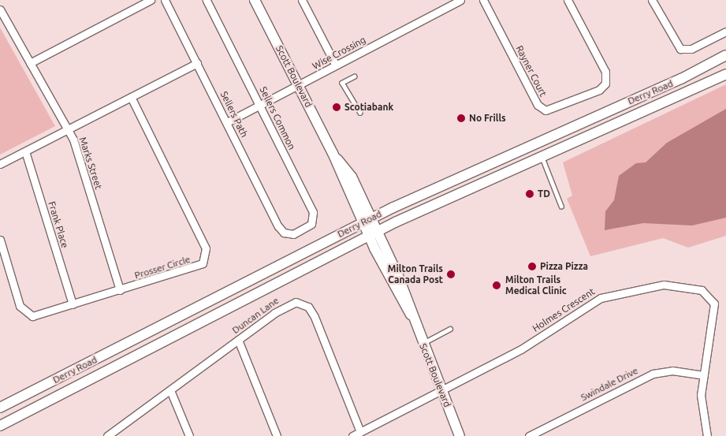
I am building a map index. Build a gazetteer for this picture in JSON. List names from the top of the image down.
{
  "streets": {
    "main road": ["Scott Boulevard", "Derry Road"],
    "street": [
      "Wise Crossing",
      "Rayner Court",
      "Sellers Path",
      "Sellers Common",
      "Marks Street",
      "Frank Place",
      "Prosser Circle",
      "Holmes Crescent",
      "Duncan Lane",
      "Swindale Drive"
    ]
  },
  "crossings": [
    ["Wise Crossing", "Scott Boulevard"],
    ["Wise Crossing", "Sellers Path"],
    ["Wise Crossing", "Sellers Common"],
    ["Scott Boulevard", "Derry Road"],
    ["Scott Boulevard", "Holmes Crescent"],
    ["Sellers Path", "Sellers Common"],
    ["Marks Street", "Prosser Circle"],
    ["Frank Place", "Prosser Circle"],
    ["Holmes Crescent", "Duncan Lane"],
    ["Holmes Crescent", "Swindale Drive"]
  ],
  "places": [
    "Scotiabank",
    "No Frills",
    "TD",
    "Pizza Pizza",
    "Milton Trails Canada Post",
    "Milton Trails Medical Clinic"
  ]
}
